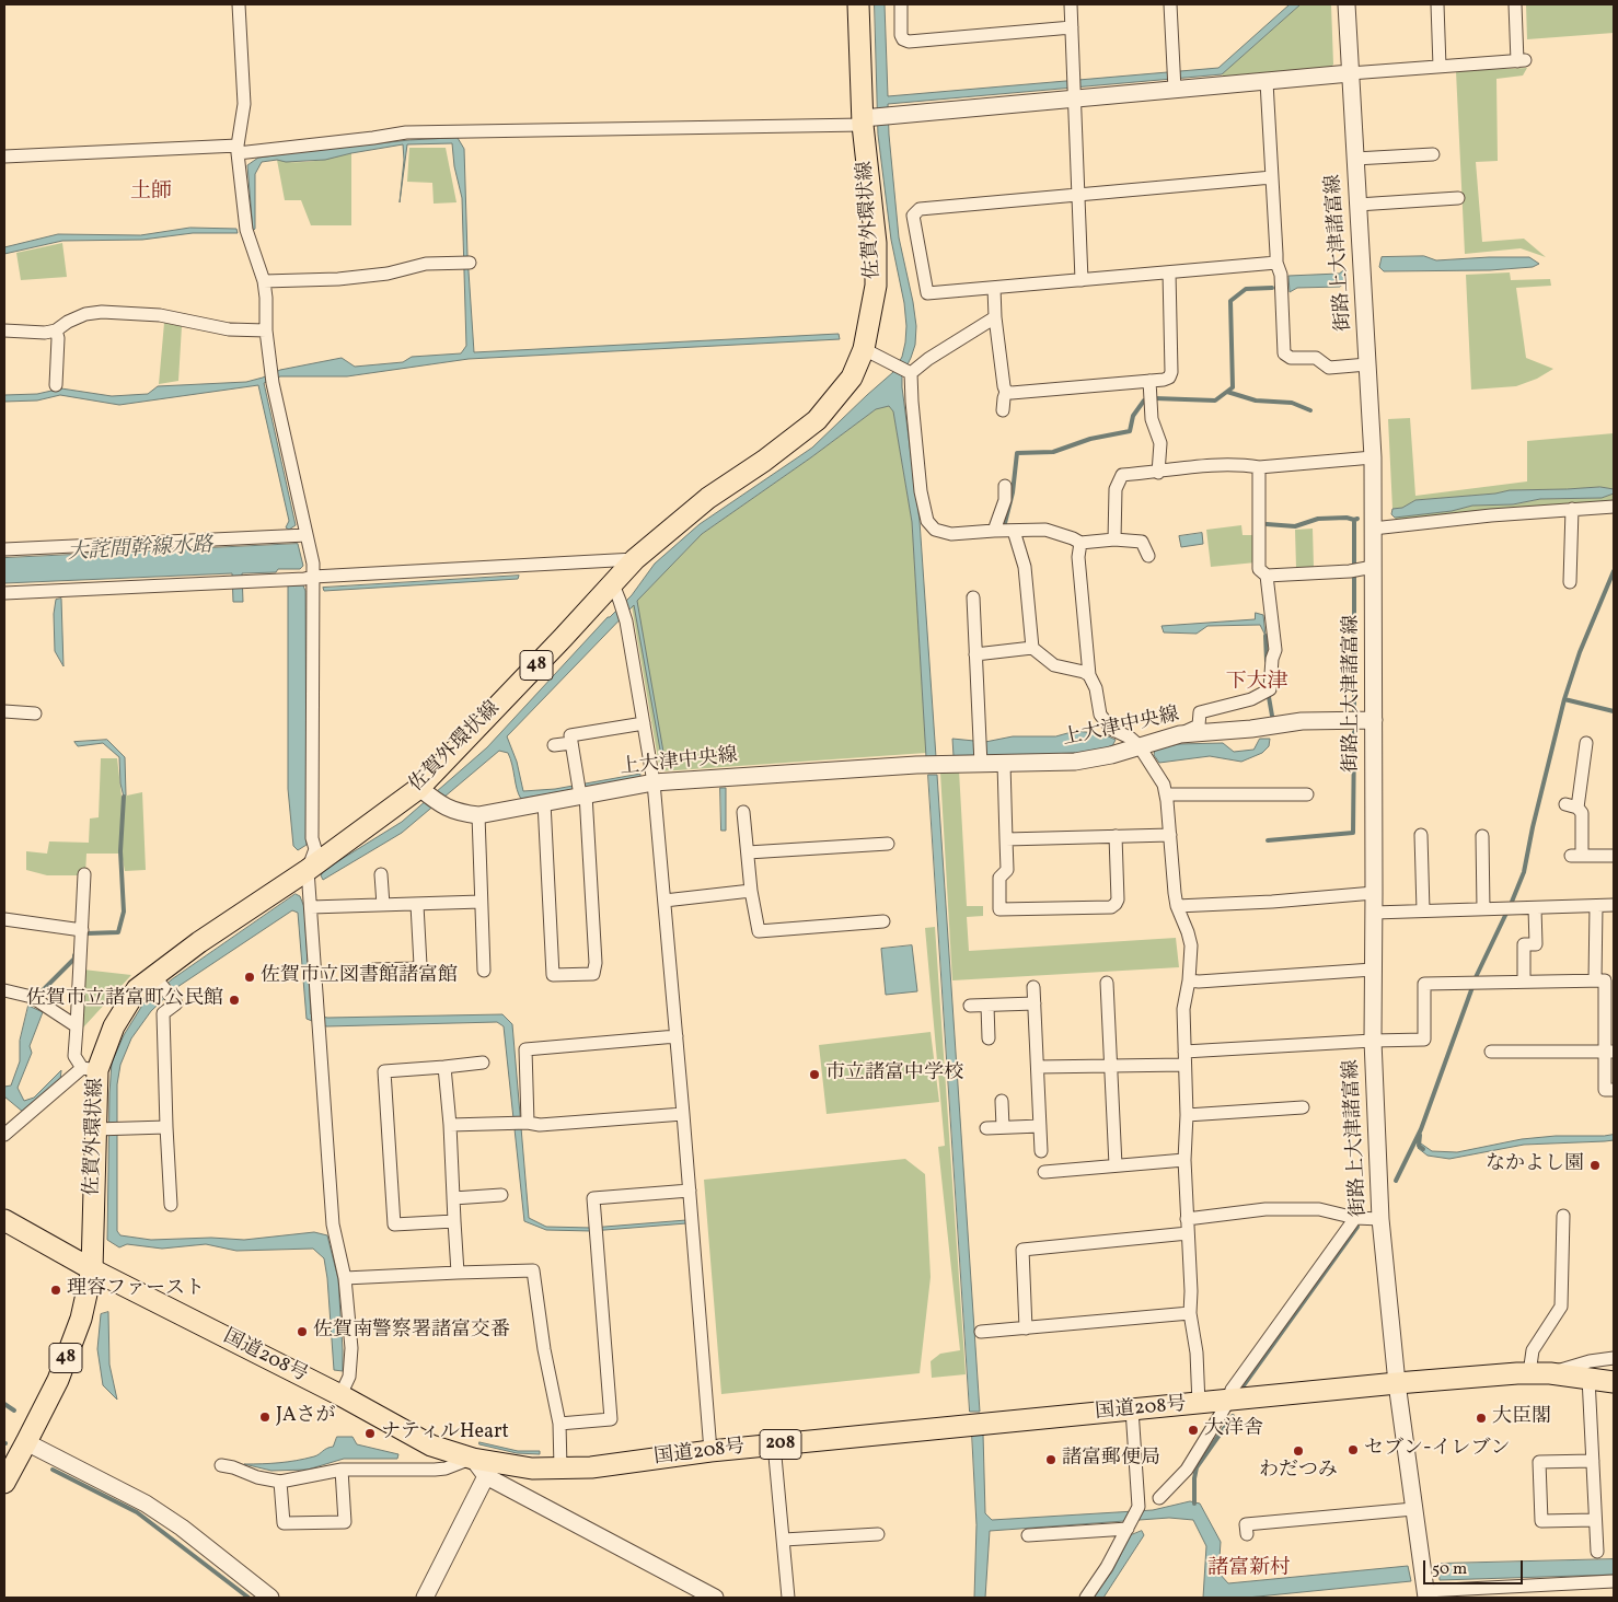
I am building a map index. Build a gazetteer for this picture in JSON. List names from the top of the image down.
{
  "streets": {
    "main road": [
      "佐賀外環状線",
      "48",
      "国道208号",
      "208"
    ],
    "street": ["街路上大津諸富線", "上大津中央線"]
  },
  "crossings": [
    ["佐賀外環状線", "上大津中央線"],
    ["佐賀外環状線", "国道208号"],
    ["街路上大津諸富線", "上大津中央線"],
    ["街路上大津諸富線", "国道208号"]
  ],
  "districts": ["土師", "下大津", "諸富新村"],
  "water": ["大詫間幹線水路"],
  "places": [
    "佐賀市立図書館諸富館",
    "佐賀市立諸富町公民館",
    "市立諸富中学校",
    "なかよし園",
    "理容ファースト",
    "佐賀南警察署諸富交番",
    "JAさが",
    "大臣閣",
    "大洋舎",
    "ナティルHeart",
    "セブン-イレブン",
    "わだつみ",
    "諸富郵便局"
  ],
  "scale_bar": "50 m"
}
